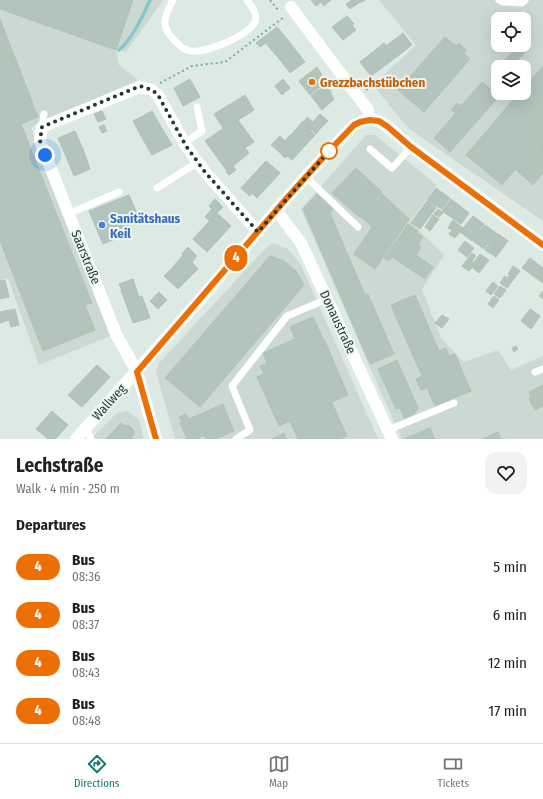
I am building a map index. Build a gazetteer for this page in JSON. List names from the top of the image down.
{
  "streets": {
    "street": ["Saarstraße", "Donaustraße", "Wallweg"]
  },
  "crossings": [
    ["Saarstraße", "Wallweg"],
    ["Donaustraße", "Wallweg"]
  ],
  "places": ["Grezzbachstübchen", "Sanitätshaus Keil"],
  "lines": ["bus line 4"],
  "page": {
    "on_map": "4",
    "heading": [
      ["Lechstraße", "Walk · 4 min · 250 m"],
      "Departures"
    ],
    "list": [
      {
        "mark": "4",
        "name": "Bus",
        "note": "08:36",
        "value": "5 min"
      },
      {
        "mark": "4",
        "name": "Bus",
        "note": "08:37",
        "value": "6 min"
      },
      {
        "mark": "4",
        "name": "Bus",
        "note": "08:43",
        "value": "12 min"
      },
      {
        "mark": "4",
        "name": "Bus",
        "note": "08:48",
        "value": "17 min"
      }
    ],
    "tabs": ["Directions", "Map", "Tickets"]
  }
}
